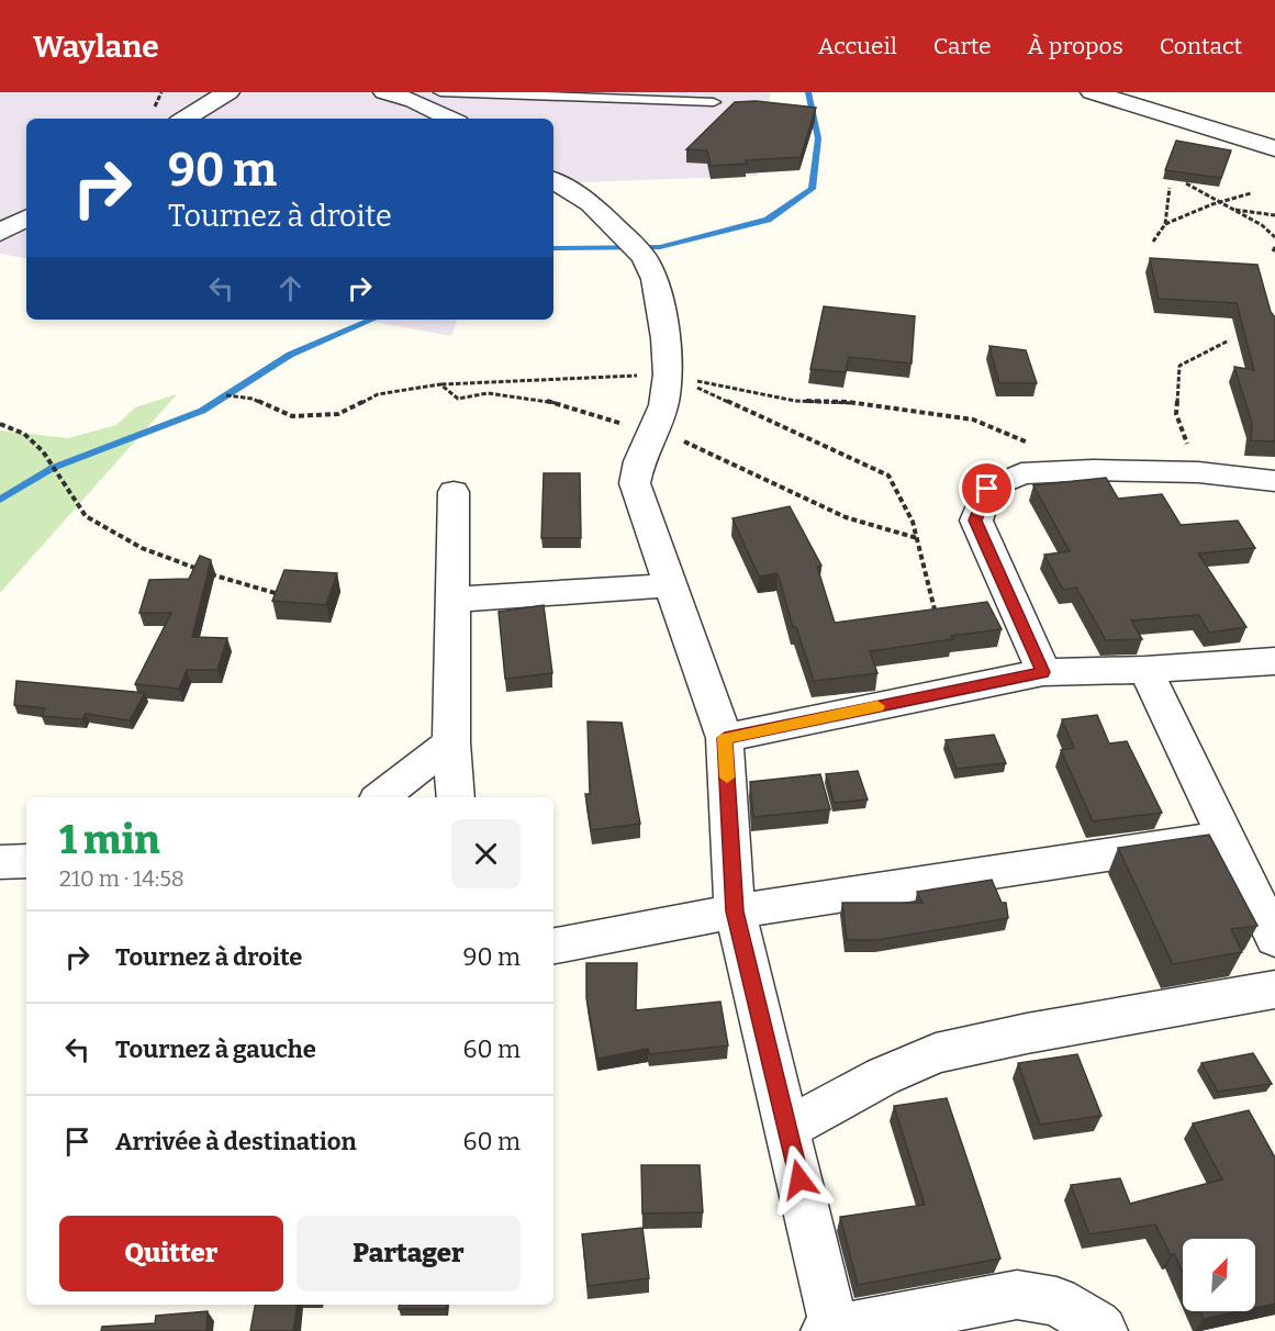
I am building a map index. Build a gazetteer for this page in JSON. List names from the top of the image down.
{
  "north": "top right",
  "page": {
    "header": "Waylane",
    "nav": [
      "Accueil",
      "Carte",
      "À propos",
      "Contact"
    ],
    "turn": ["90 m", "Tournez à droite"],
    "heading": ["1 min", "210 m · 14:58"],
    "list": [
      {
        "name": "Tournez à droite",
        "value": "90 m"
      },
      {
        "name": "Tournez à gauche",
        "value": "60 m"
      },
      {
        "name": "Arrivée à destination",
        "value": "60 m"
      }
    ],
    "buttons": ["Quitter", "Partager"]
  }
}
